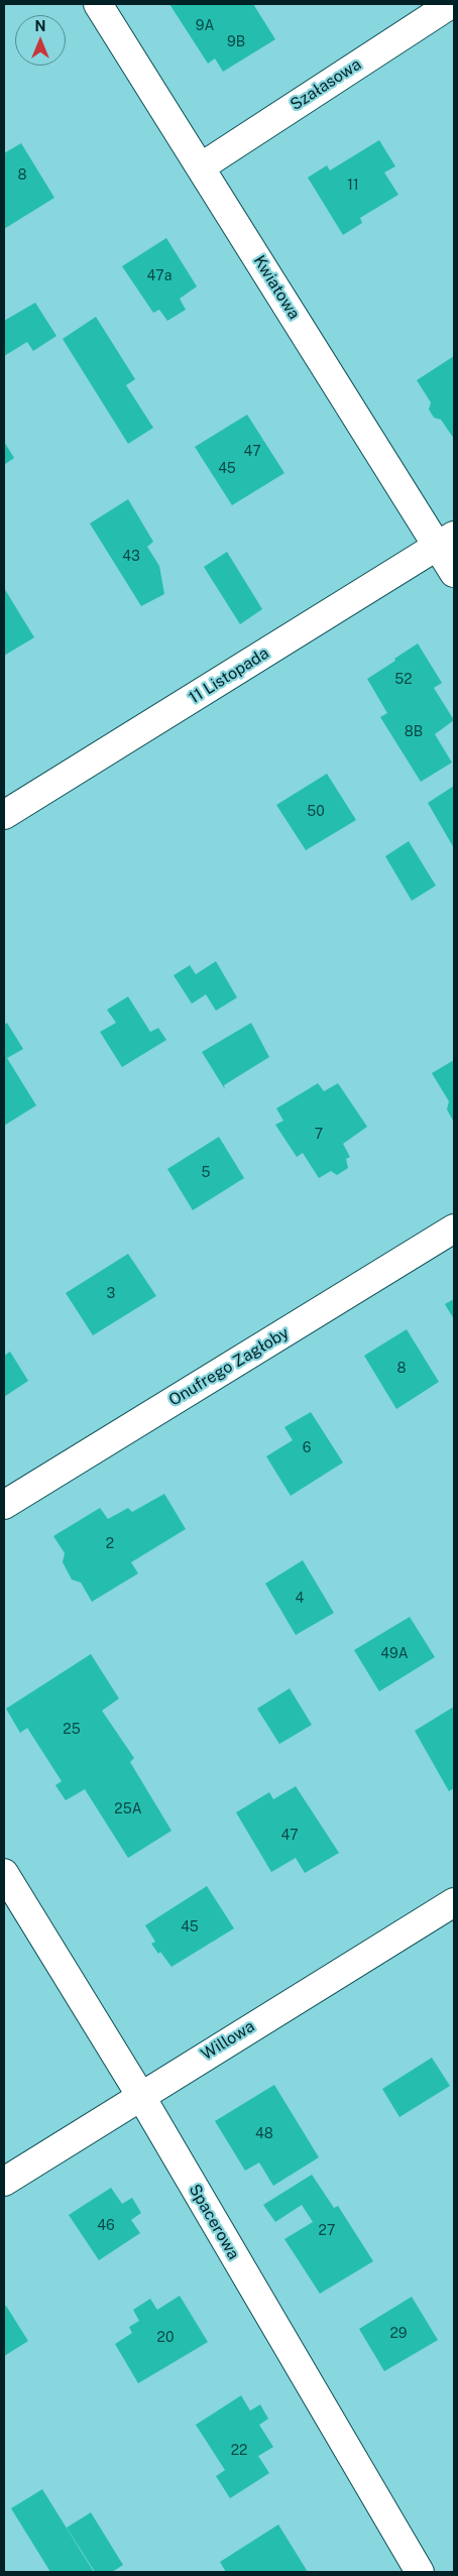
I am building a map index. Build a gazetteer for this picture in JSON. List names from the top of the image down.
{
  "streets": {
    "street": [
      "Szałasowa",
      "Kwiatowa",
      "11 Listopada",
      "Onufrego Zagłoby",
      "Willowa",
      "Spacerowa"
    ]
  },
  "crossings": [
    ["Szałasowa", "Kwiatowa"],
    ["Kwiatowa", "11 Listopada"],
    ["Willowa", "Spacerowa"]
  ],
  "house_numbers": [
    "9A",
    "9B",
    "8",
    "11",
    "47a",
    "47",
    "45",
    "43",
    "52",
    "8B",
    "50",
    "7",
    "5",
    "3",
    "8",
    "6",
    "2",
    "4",
    "49A",
    "25",
    "25A",
    "47",
    "45",
    "48",
    "46",
    "27",
    "29",
    "20",
    "22"
  ],
  "north": "top"
}
